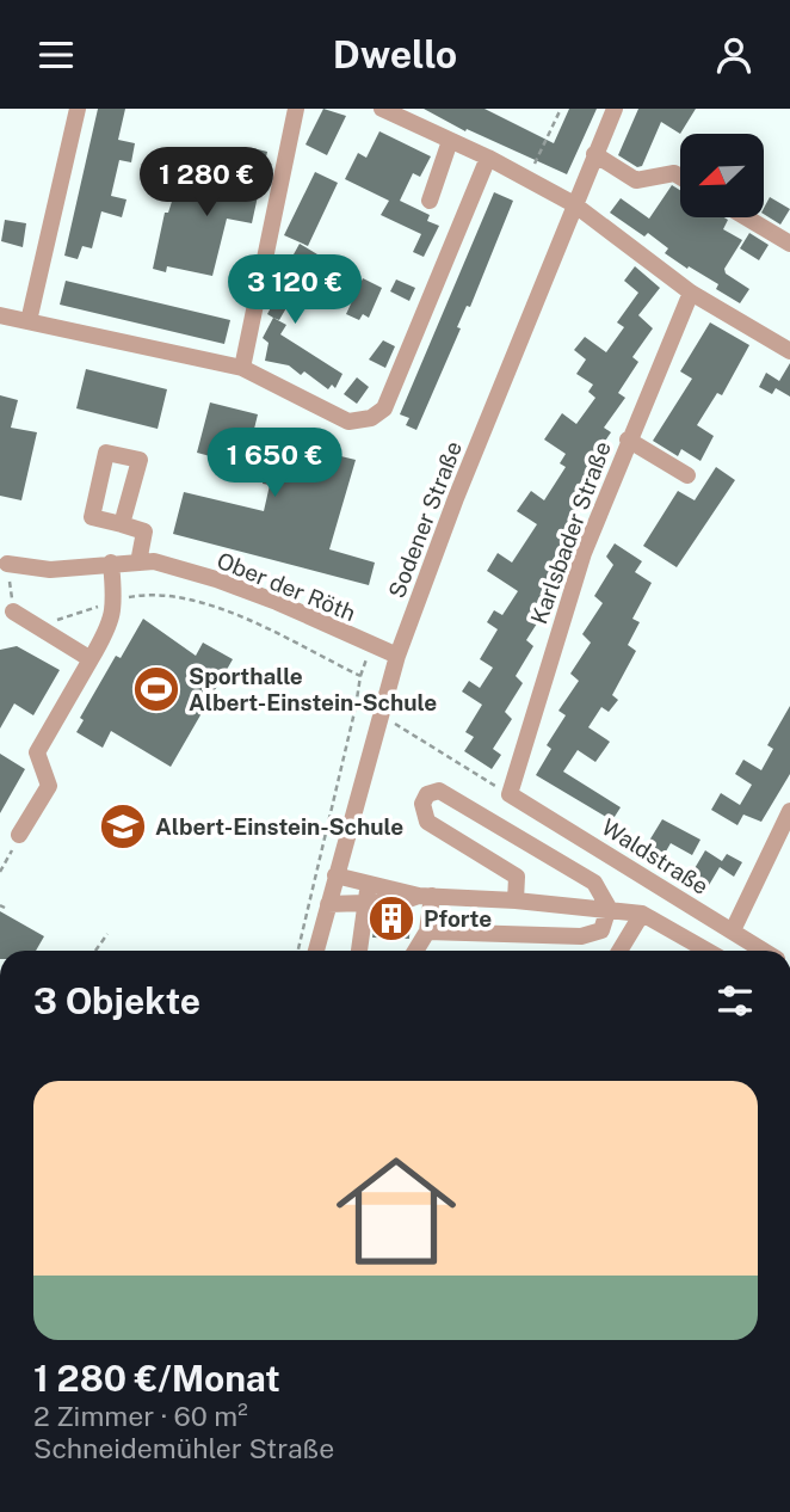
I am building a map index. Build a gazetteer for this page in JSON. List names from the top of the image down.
{
  "streets": {
    "street": [
      "Sodener Straße",
      "Karlsbader Straße",
      "Ober der Röth",
      "Waldstraße"
    ]
  },
  "crossings": [
    ["Sodener Straße", "Ober der Röth"],
    ["Karlsbader Straße", "Waldstraße"]
  ],
  "places": {
    "sports": ["Sporthalle Albert-Einstein-Schule"],
    "school or university": ["Albert-Einstein-Schule"],
    "building": ["Pforte"]
  },
  "north": "bottom left",
  "page": {
    "header": "Dwello",
    "price": ["1 280 €", "3 120 €", "1 650 €"],
    "heading": "3 Objekte",
    "list": [
      {
        "name": "1 280 €/Monat",
        "note": "2 Zimmer · 60 m² · Schneidemühler Straße"
      }
    ]
  }
}
